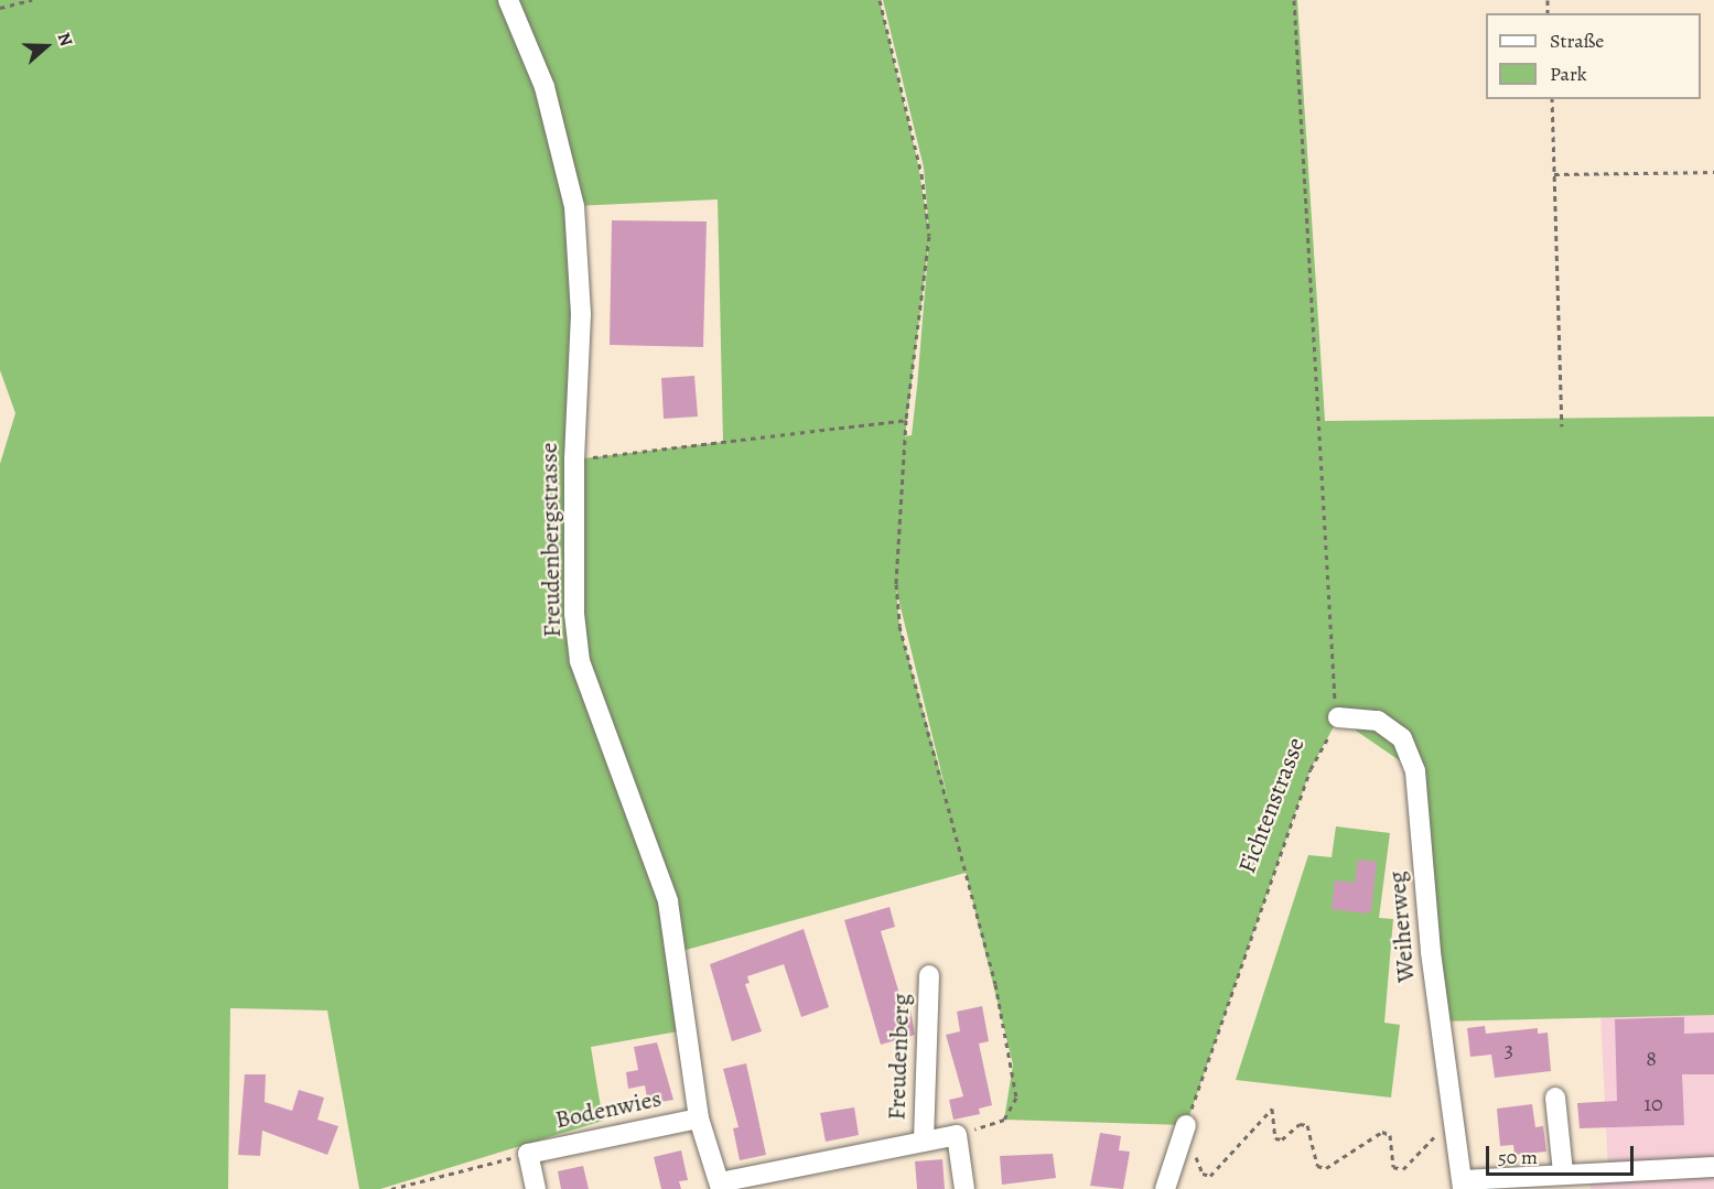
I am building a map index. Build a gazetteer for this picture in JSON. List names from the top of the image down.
{
  "streets": {
    "street": [
      "Freudenbergstrasse",
      "Weiherweg",
      "Freudenberg",
      "Bodenwies"
    ],
    "path": ["Fichtenstrasse"]
  },
  "crossings": [
    ["Freudenbergstrasse", "Bodenwies"],
    ["Fichtenstrasse", "Weiherweg"]
  ],
  "house_numbers": ["3", "8", "10"],
  "legend": ["Straße", "Park"],
  "scale_bar": "50 m",
  "north": "right"
}
